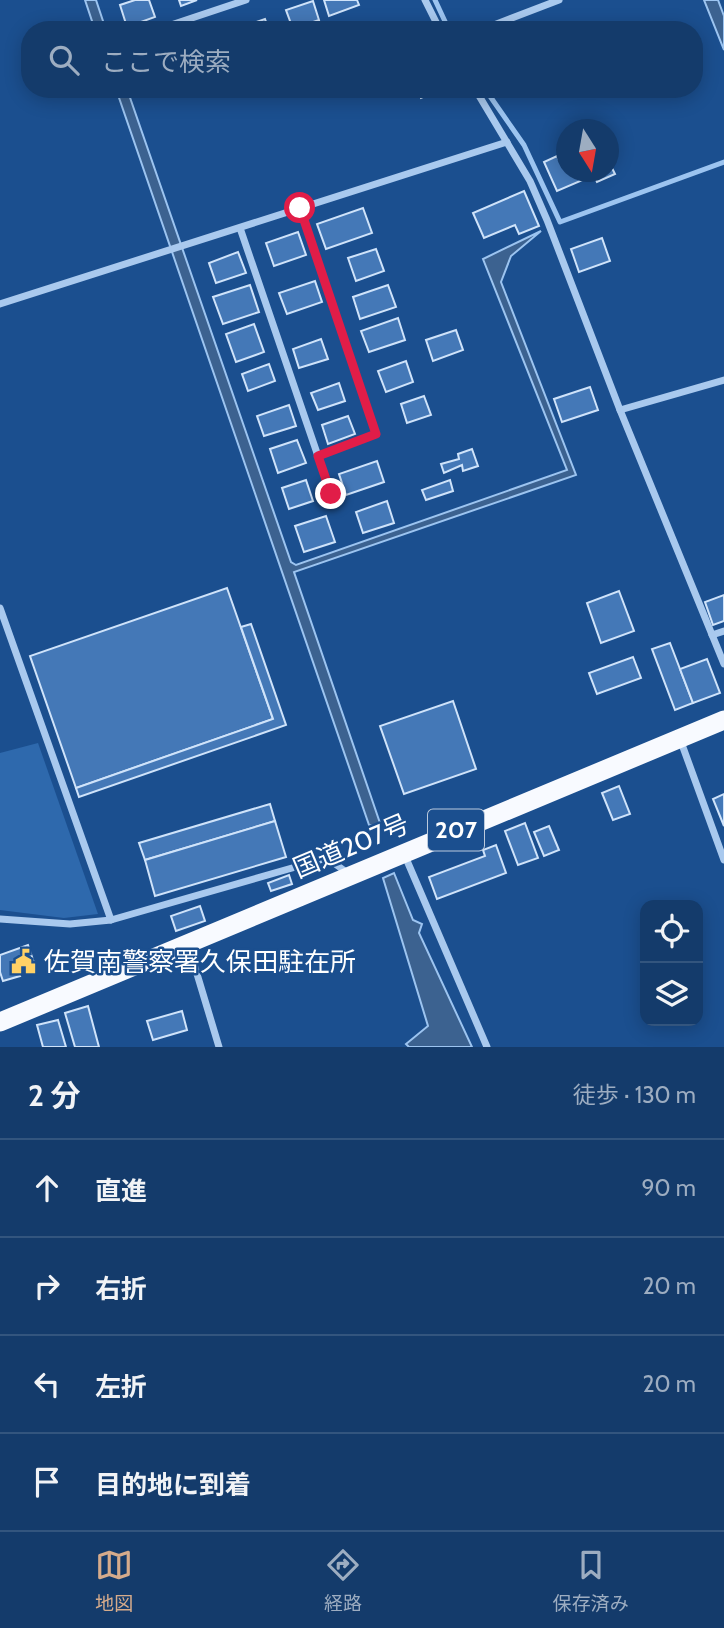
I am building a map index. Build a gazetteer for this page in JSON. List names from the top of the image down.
{
  "streets": {
    "highway": ["207", "国道207号"]
  },
  "places": {
    "public building": ["佐賀南警察署久保田駐在所"]
  },
  "north": "bottom",
  "page": {
    "search": "ここで検索",
    "heading": ["2 分", "徒歩 · 130 m"],
    "list": [
      ["直進", "90 m"],
      ["右折", "20 m"],
      ["左折", "20 m"],
      "目的地に到着"
    ],
    "nav": ["地図", "経路", "保存済み"]
  }
}
